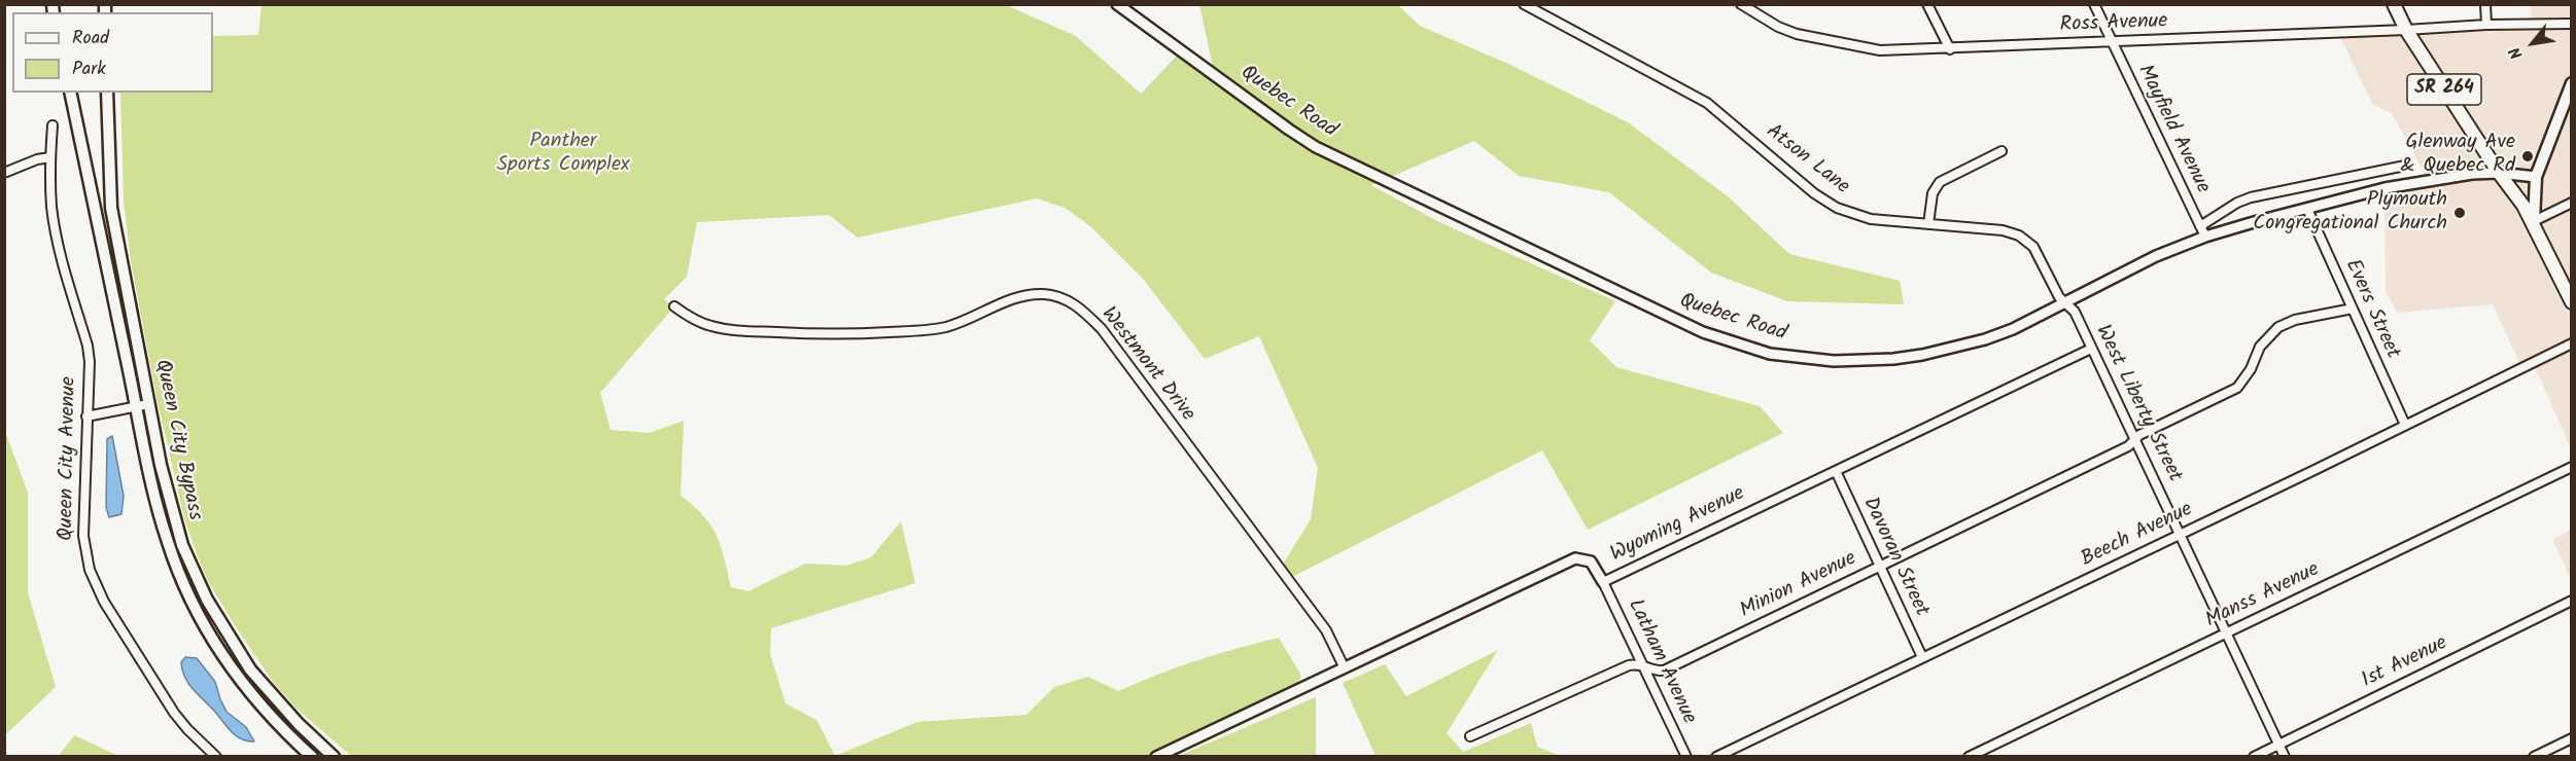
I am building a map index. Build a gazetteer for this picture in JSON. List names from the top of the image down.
{
  "streets": {
    "main road": ["SR 264", "Queen City Bypass"],
    "street": [
      "Ross Avenue",
      "Quebec Road",
      "Mayfield Avenue",
      "Atson Lane",
      "Evers Street",
      "Westmont Drive",
      "West Liberty Street",
      "Queen City Avenue",
      "Wyoming Avenue",
      "Beech Avenue",
      "Davoran Street",
      "Minion Avenue",
      "Manss Avenue",
      "Latham Avenue",
      "1st Avenue"
    ]
  },
  "crossings": [
    ["Ross Avenue", "SR 264"],
    ["Ross Avenue", "Mayfield Avenue"],
    ["SR 264", "Quebec Road"],
    ["Quebec Road", "Mayfield Avenue"],
    ["Quebec Road", "Atson Lane"],
    ["Quebec Road", "Evers Street"],
    ["Quebec Road", "West Liberty Street"],
    ["Atson Lane", "West Liberty Street"],
    ["Evers Street", "Beech Avenue"],
    ["Evers Street", "Minion Avenue"],
    ["Westmont Drive", "Wyoming Avenue"],
    ["West Liberty Street", "Wyoming Avenue"],
    ["West Liberty Street", "Beech Avenue"],
    ["West Liberty Street", "Minion Avenue"],
    ["West Liberty Street", "Manss Avenue"],
    ["West Liberty Street", "1st Avenue"],
    ["Wyoming Avenue", "Davoran Street"],
    ["Wyoming Avenue", "Latham Avenue"],
    ["Beech Avenue", "Davoran Street"],
    ["Davoran Street", "Minion Avenue"],
    ["Minion Avenue", "Latham Avenue"]
  ],
  "parks": ["Panther Sports Complex"],
  "places": ["Glenway Ave & Quebec Rd", "Plymouth Congregational Church"],
  "legend": ["Road", "Park"],
  "north": "bottom left"
}
